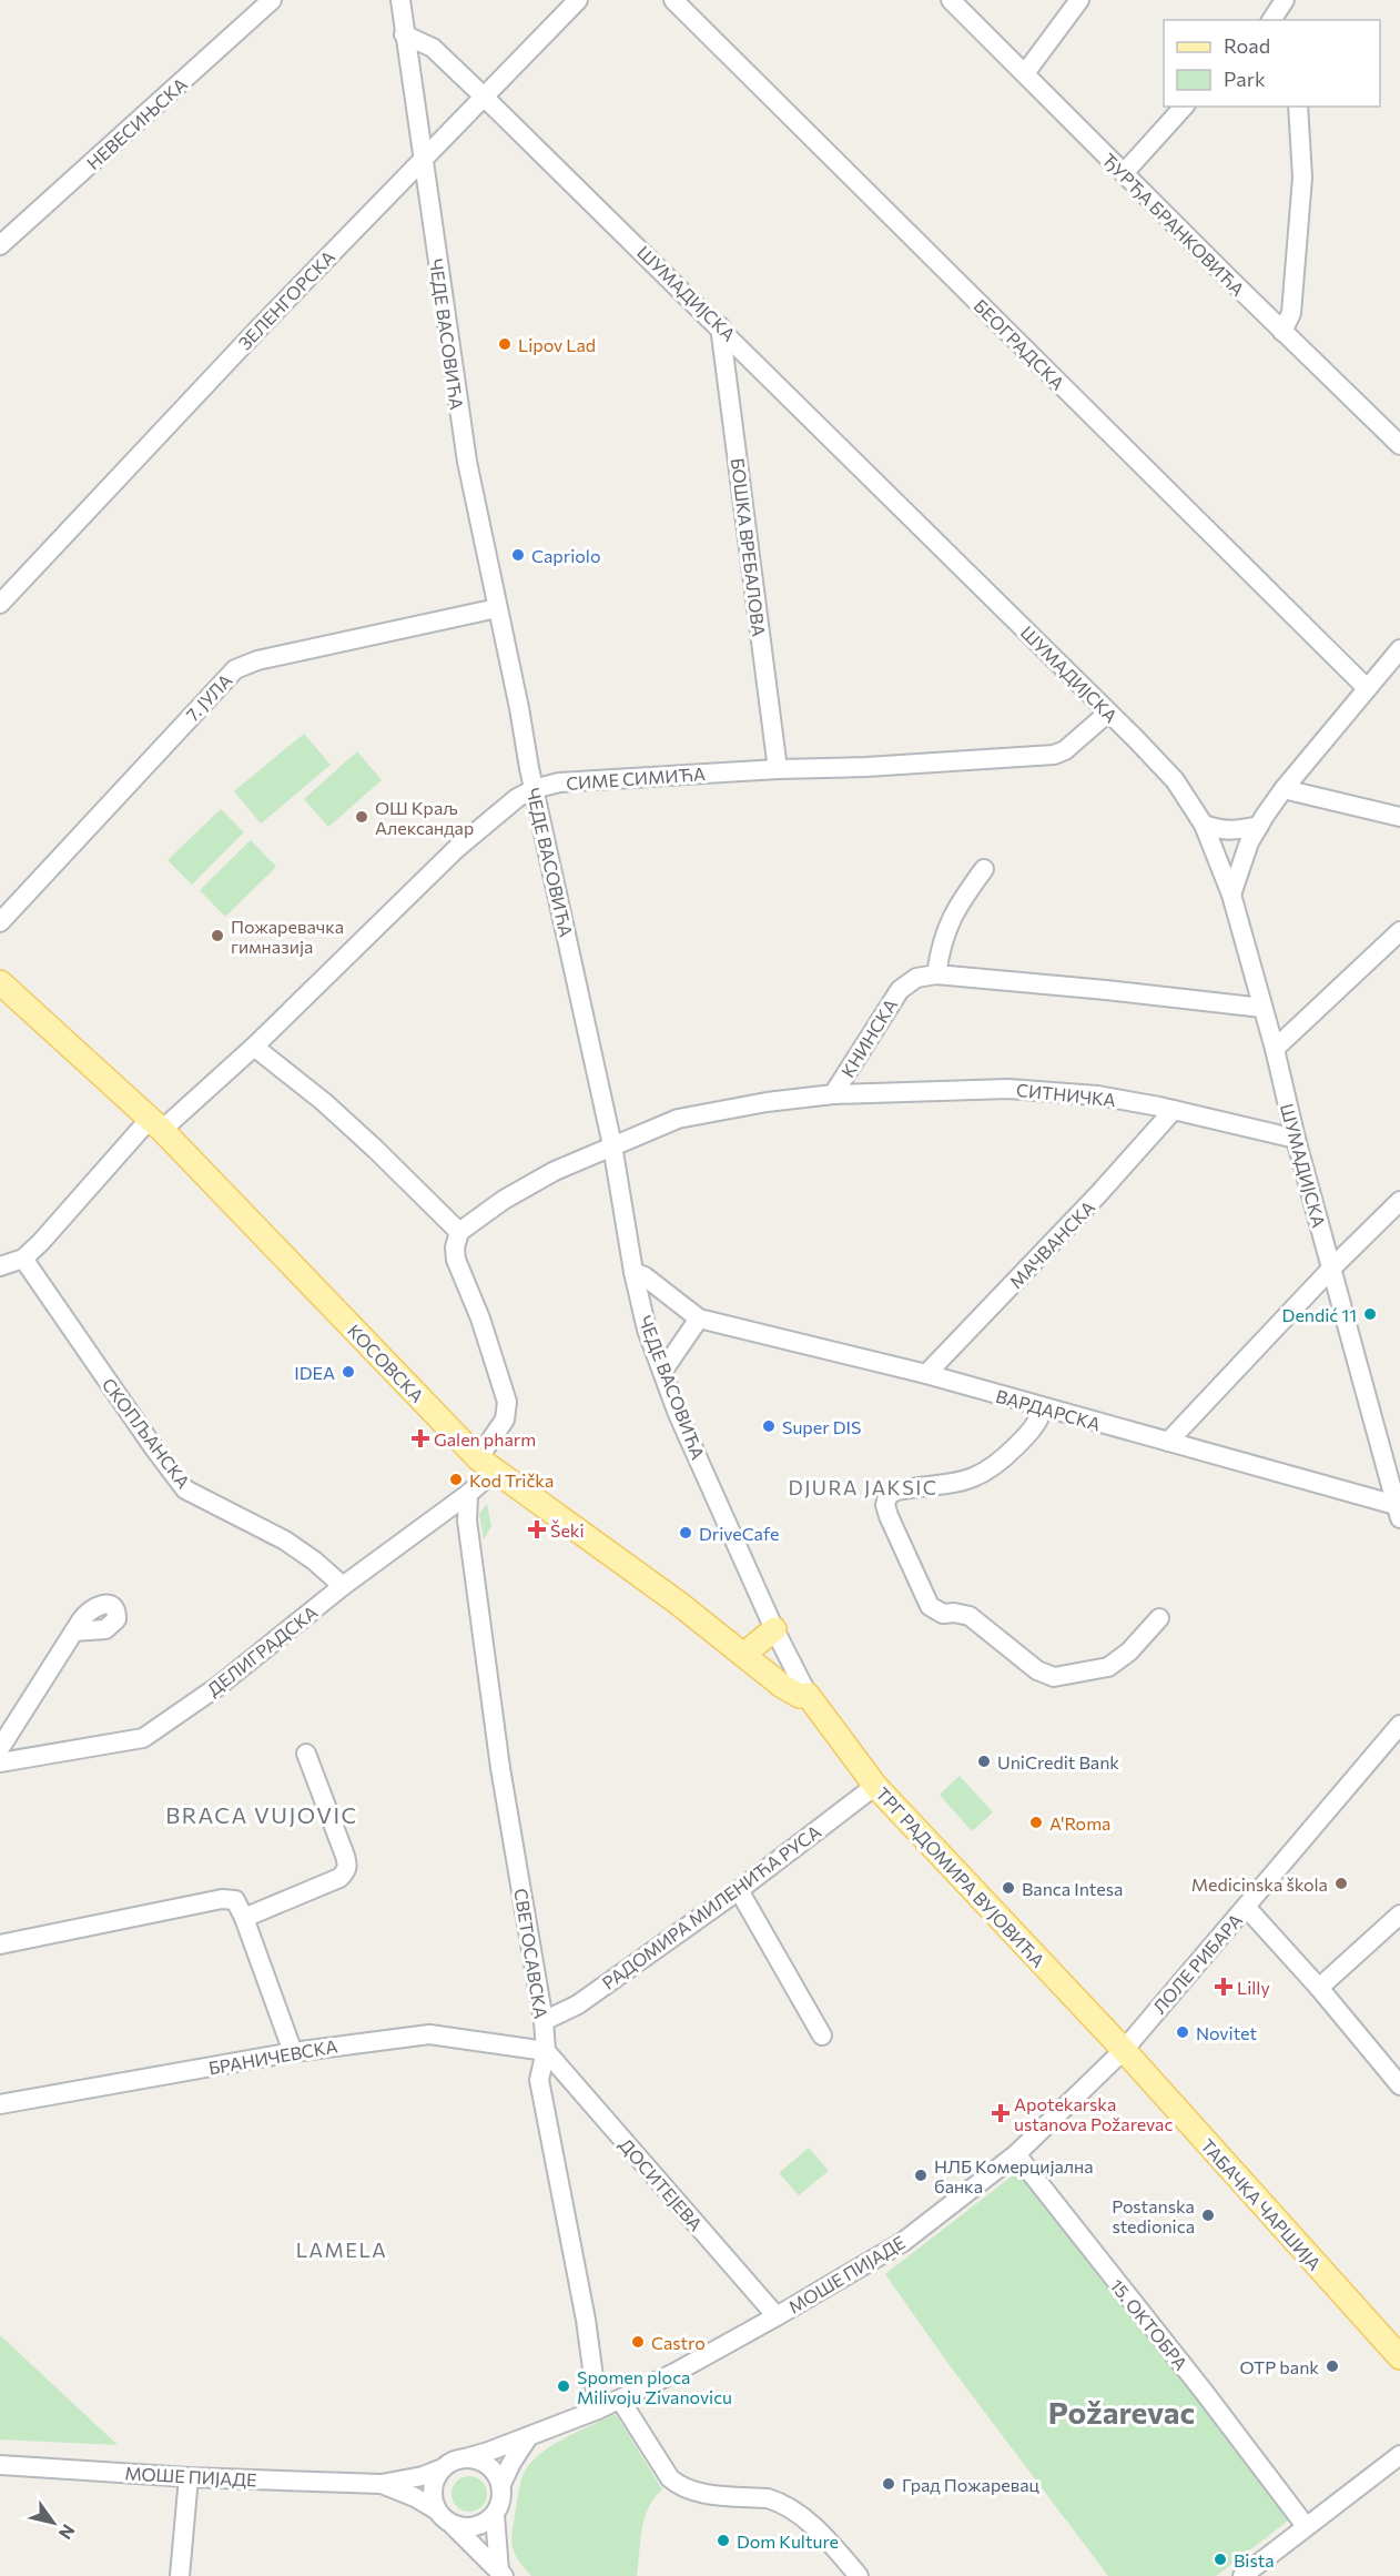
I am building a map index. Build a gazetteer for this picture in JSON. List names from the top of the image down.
{
  "streets": {
    "main road": ["КОСОВСКА", "ТРГ РАДОМИРА ВУЈОВИЋА", "ТАБАЧКА ЧАРШИЈА"],
    "street": [
      "НЕВЕСИЊСКА",
      "ЂУРЂА БРАНКОВИЋА",
      "ШУМАДИЈСКА",
      "ЗЕЛЕНГОРСКА",
      "ЧЕДЕ ВАСОВИЋА",
      "БЕОГРАДСКА",
      "БОШКА ВРЕБАЛОВА",
      "7. ЈУЛА",
      "СИМЕ СИМИЋА",
      "КНИНСКА",
      "СИТНИЧКА",
      "МАЧВАНСКА",
      "ВАРДАРСКА",
      "СКОПЉАНСКА",
      "ДЕЛИГРАДСКА",
      "РАДОМИРА МИЛЕНИЋА РУСА",
      "СВЕТОСАВСКА",
      "ЛОЛЕ РИБАРА",
      "БРАНИЧЕВСКА",
      "ДОСИТЕЈЕВА",
      "МОШЕ ПИЈАДЕ",
      "15. ОКТОБРА"
    ]
  },
  "crossings": [
    ["ШУМАДИЈСКА", "ЗЕЛЕНГОРСКА"],
    ["ШУМАДИЈСКА", "ЧЕДЕ ВАСОВИЋА"],
    ["ШУМАДИЈСКА", "БОШКА ВРЕБАЛОВА"],
    ["ШУМАДИЈСКА", "СИМЕ СИМИЋА"],
    ["ШУМАДИЈСКА", "СИТНИЧКА"],
    ["ШУМАДИЈСКА", "ВАРДАРСКА"],
    ["ЗЕЛЕНГОРСКА", "ЧЕДЕ ВАСОВИЋА"],
    ["ЧЕДЕ ВАСОВИЋА", "7. ЈУЛА"],
    ["ЧЕДЕ ВАСОВИЋА", "СИМЕ СИМИЋА"],
    ["ЧЕДЕ ВАСОВИЋА", "КНИНСКА"],
    ["ЧЕДЕ ВАСОВИЋА", "КОСОВСКА"],
    ["ЧЕДЕ ВАСОВИЋА", "ВАРДАРСКА"],
    ["ЧЕДЕ ВАСОВИЋА", "ТРГ РАДОМИРА ВУЈОВИЋА"],
    ["БОШКА ВРЕБАЛОВА", "СИМЕ СИМИЋА"],
    ["СИМЕ СИМИЋА", "КОСОВСКА"],
    ["СИМЕ СИМИЋА", "СКОПЉАНСКА"],
    ["КНИНСКА", "СИТНИЧКА"],
    ["КНИНСКА", "ДЕЛИГРАДСКА"],
    ["СИТНИЧКА", "МАЧВАНСКА"],
    ["МАЧВАНСКА", "ВАРДАРСКА"],
    ["КОСОВСКА", "ДЕЛИГРАДСКА"],
    ["КОСОВСКА", "ТРГ РАДОМИРА ВУЈОВИЋА"],
    ["СКОПЉАНСКА", "ДЕЛИГРАДСКА"],
    ["ДЕЛИГРАДСКА", "СВЕТОСАВСКА"],
    ["ТРГ РАДОМИРА ВУЈОВИЋА", "РАДОМИРА МИЛЕНИЋА РУСА"],
    ["ТРГ РАДОМИРА ВУЈОВИЋА", "ЛОЛЕ РИБАРА"],
    ["ТРГ РАДОМИРА ВУЈОВИЋА", "ТАБАЧКА ЧАРШИЈА"],
    ["ТРГ РАДОМИРА ВУЈОВИЋА", "МОШЕ ПИЈАДЕ"],
    ["РАДОМИРА МИЛЕНИЋА РУСА", "СВЕТОСАВСКА"],
    ["СВЕТОСАВСКА", "БРАНИЧЕВСКА"],
    ["СВЕТОСАВСКА", "ДОСИТЕЈЕВА"],
    ["СВЕТОСАВСКА", "МОШЕ ПИЈАДЕ"],
    ["ЛОЛЕ РИБАРА", "ТАБАЧКА ЧАРШИЈА"],
    ["ЛОЛЕ РИБАРА", "МОШЕ ПИЈАДЕ"],
    ["БРАНИЧЕВСКА", "ДОСИТЕЈЕВА"],
    ["ДОСИТЕЈЕВА", "МОШЕ ПИЈАДЕ"],
    ["ТАБАЧКА ЧАРШИЈА", "МОШЕ ПИЈАДЕ"],
    ["МОШЕ ПИЈАДЕ", "15. ОКТОБРА"]
  ],
  "districts": [
    "DJURA JAKSIC",
    "BRACA VUJOVIC",
    "LAMELA",
    "Požarevac"
  ],
  "places": {
    "other": [
      "Lipov Lad",
      "Capriolo",
      "ОШ Краљ Александар",
      "Пожаревачка гимназија",
      "Dendić 11",
      "IDEA",
      "Super DIS",
      "Kod Trička",
      "DriveCafe",
      "UniCredit Bank",
      "A'Roma",
      "Medicinska škola",
      "Banca Intesa",
      "Novitet",
      "НЛБ Комерцијална банка",
      "Postanska stedionica",
      "Castro",
      "OTP bank",
      "Spomen ploca Milivoju Zivanovicu",
      "Град Пожаревац",
      "Dom Kulture",
      "Bista"
    ],
    "health": [
      "Galen pharm",
      "Šeki",
      "Lilly",
      "Apotekarska ustanova Požarevac"
    ]
  },
  "legend": ["Road", "Park"],
  "north": "bottom right"
}
